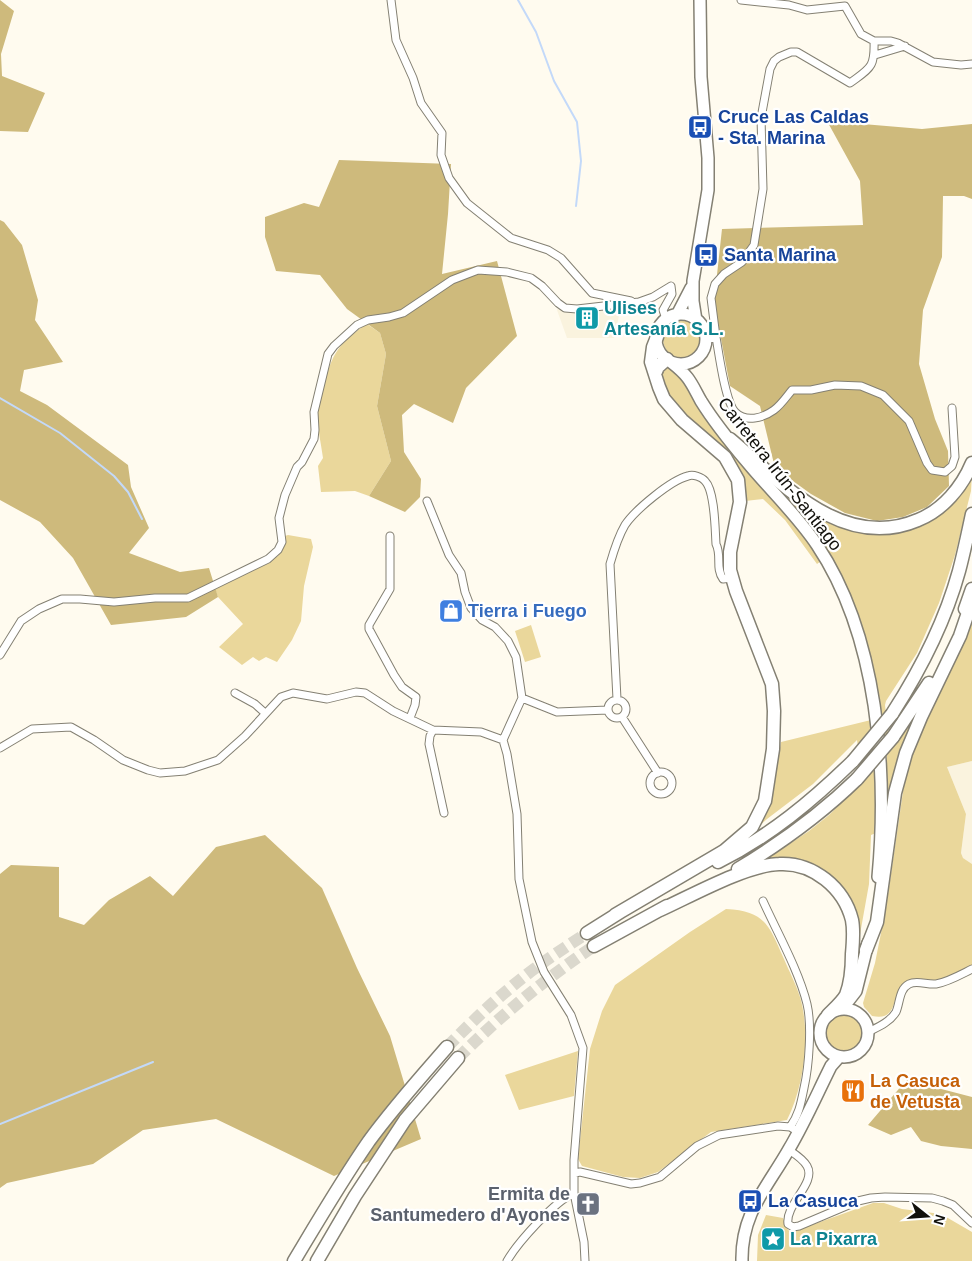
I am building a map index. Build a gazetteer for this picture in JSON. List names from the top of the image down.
{
  "streets": {
    "highway": ["Carretera Irún-Santiago"]
  },
  "places": {
    "bus stop": ["Cruce Las Caldas - Sta. Marina", "Santa Marina", "La Casuca"],
    "building": ["Ulises Artesanía S.L."],
    "shop": ["Tierra i Fuego"],
    "restaurant": ["La Casuca de Vetusta"],
    "church": ["Ermita de Santumedero d'Ayones"],
    "place": ["La Pixarra"]
  },
  "north": "right"
}
